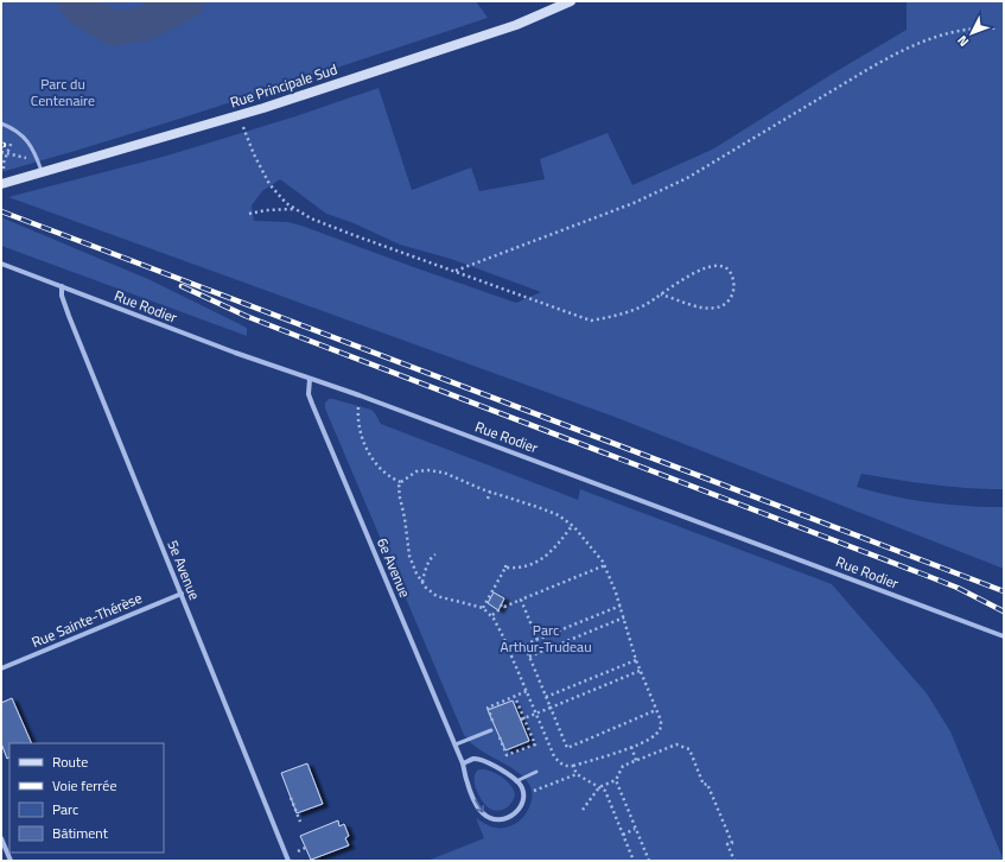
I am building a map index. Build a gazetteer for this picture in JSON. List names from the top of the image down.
{
  "streets": {
    "street": [
      "Rue Principale Sud",
      "Rue Rodier",
      "6e Avenue",
      "5e Avenue",
      "Rue Sainte-Thérèse"
    ]
  },
  "crossings": [
    ["Rue Rodier", "6e Avenue"],
    ["Rue Rodier", "5e Avenue"],
    ["5e Avenue", "Rue Sainte-Thérèse"]
  ],
  "parks": ["Parc du Centenaire", "Parc Arthur-Trudeau"],
  "legend": [
    "Route",
    "Voie ferrée",
    "Parc",
    "Bâtiment"
  ],
  "north": "bottom left"
}
